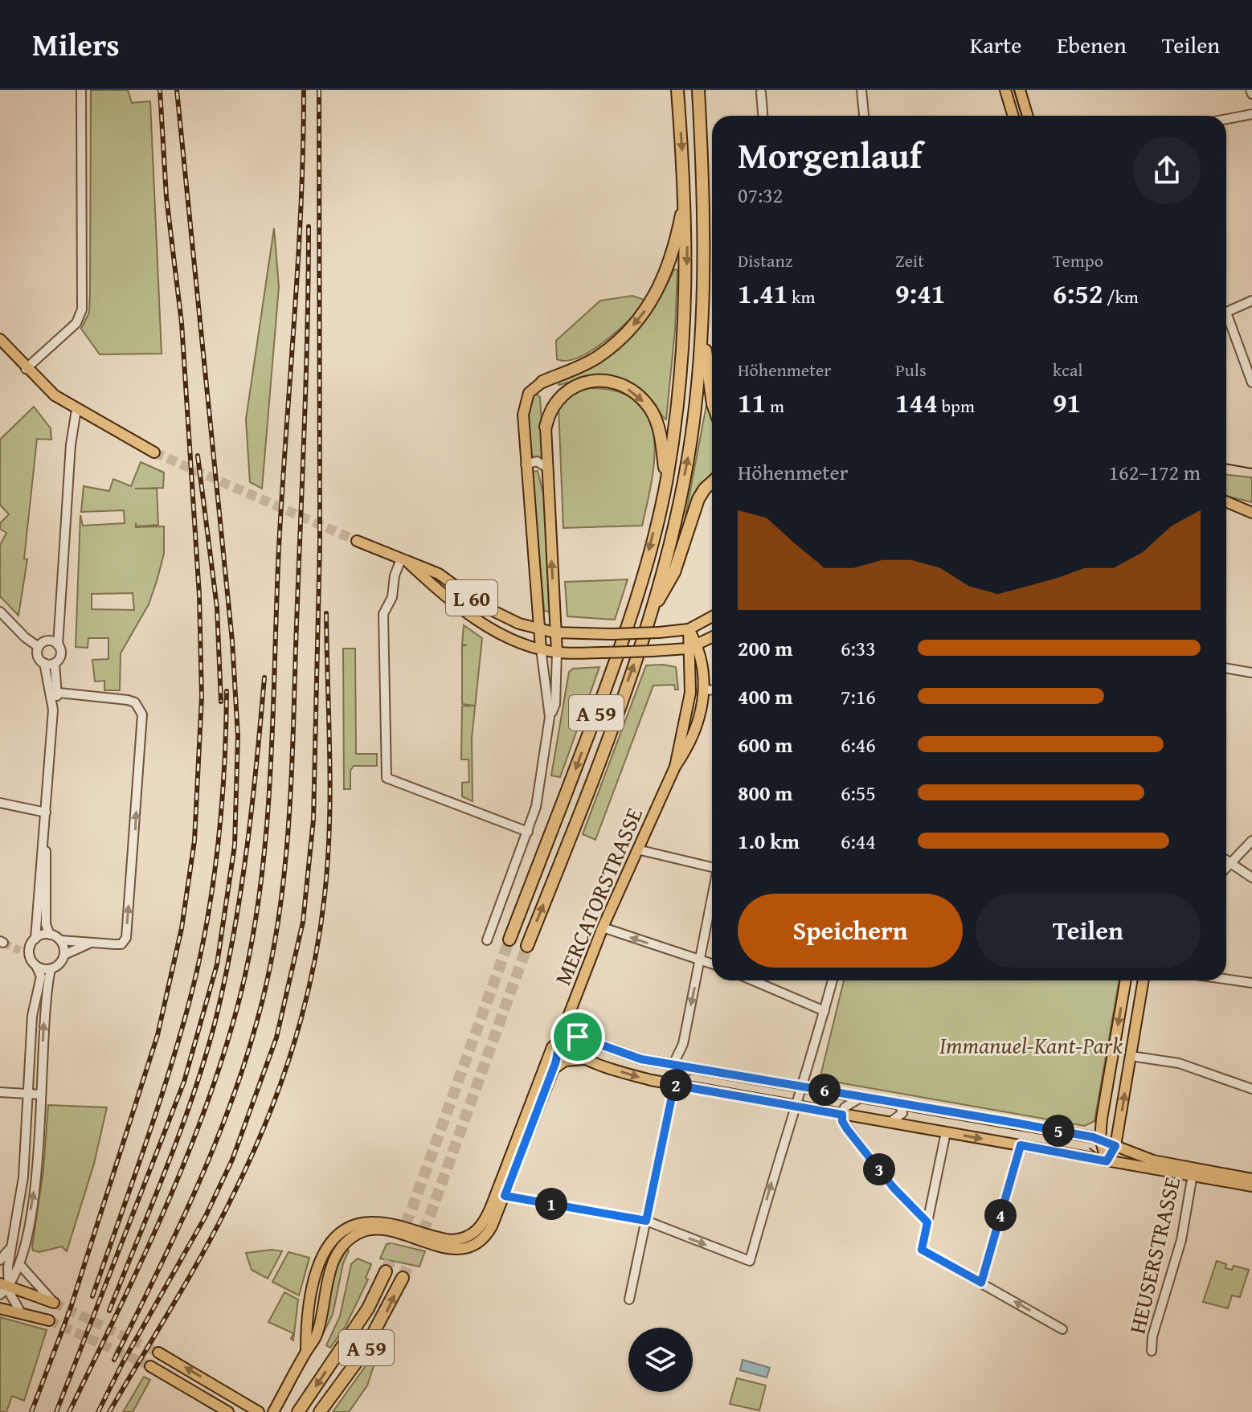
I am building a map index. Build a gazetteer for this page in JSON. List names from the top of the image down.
{
  "streets": {
    "highway": ["A 59"],
    "main road": ["L 60", "MERCATORSTRASSE"],
    "street": ["HEUSERSTRASSE"]
  },
  "crossings": [
    ["L 60", "MERCATORSTRASSE"]
  ],
  "parks": ["Immanuel-Kant-Park"],
  "page": {
    "header": "Milers",
    "nav": ["Karte", "Ebenen", "Teilen"],
    "heading": ["Morgenlauf", "07:32"],
    "stats": [
      ["Distanz", "1.41 km"],
      ["Zeit", "9:41"],
      ["Tempo", "6:52 /km"],
      ["Höhenmeter", "11 m"],
      ["Puls", "144 bpm"],
      ["kcal", "91"]
    ],
    "chart": ["Höhenmeter", "162–172 m"],
    "list": [
      {
        "name": "200 m",
        "note": "6:33"
      },
      {
        "name": "400 m",
        "note": "7:16"
      },
      {
        "name": "600 m",
        "note": "6:46"
      },
      {
        "name": "800 m",
        "note": "6:55"
      },
      {
        "name": "1.0 km",
        "note": "6:44"
      }
    ],
    "buttons": ["Speichern", "Teilen"],
    "pins": [
      "2",
      "6",
      "5",
      "3",
      "1",
      "4"
    ]
  }
}
